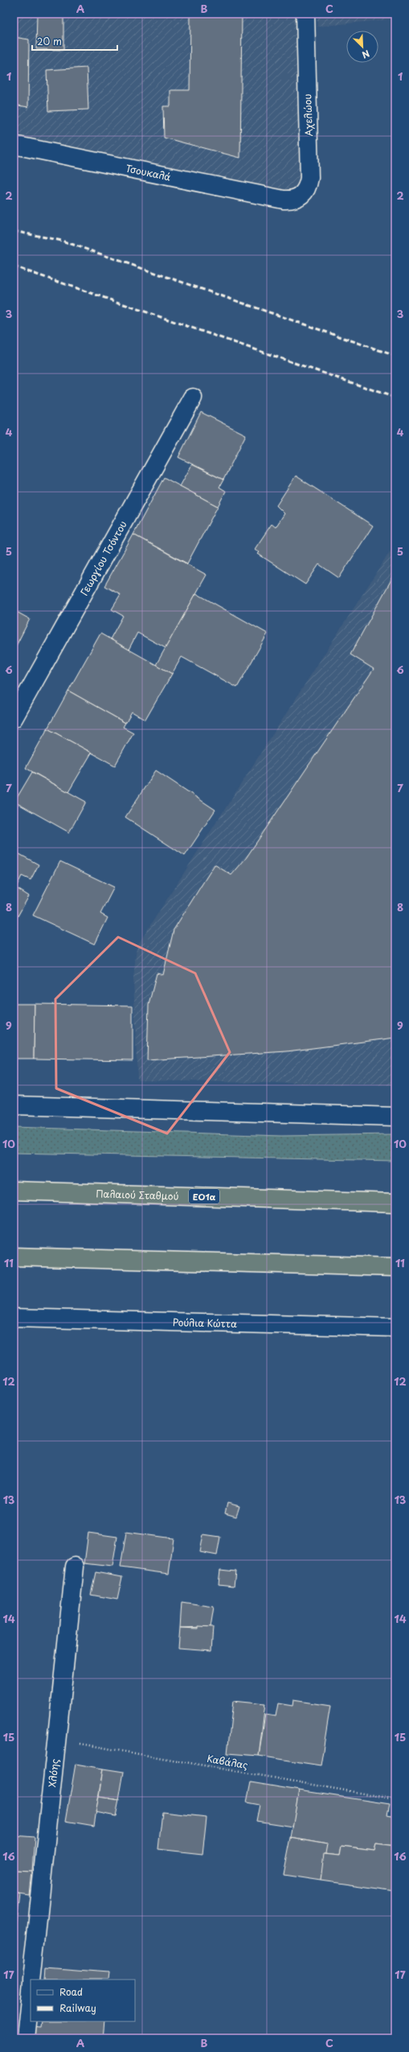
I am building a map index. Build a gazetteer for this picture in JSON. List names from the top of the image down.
{
  "streets": {
    "highway": ["Παλαιού Σταθμού", "ΕΟ1α"],
    "street": [
      "Αχελώου",
      "Τσουκαλά",
      "Γεωργίου Τσόντου",
      "Ρούλια Κώττα",
      "Χλόης"
    ],
    "path": ["Καβάλας"]
  },
  "crossings": [
    ["Αχελώου", "Τσουκαλά"],
    ["Καβάλας", "Χλόης"]
  ],
  "legend": ["Road", "Railway"],
  "scale_bar": "20 m",
  "north": "bottom right",
  "grid": {
    "columns": ["A", "B", "C"],
    "rows": [
      "1",
      "2",
      "3",
      "4",
      "5",
      "6",
      "7",
      "8",
      "9",
      "10",
      "11",
      "12",
      "13",
      "14",
      "15",
      "16",
      "17"
    ]
  }
}
